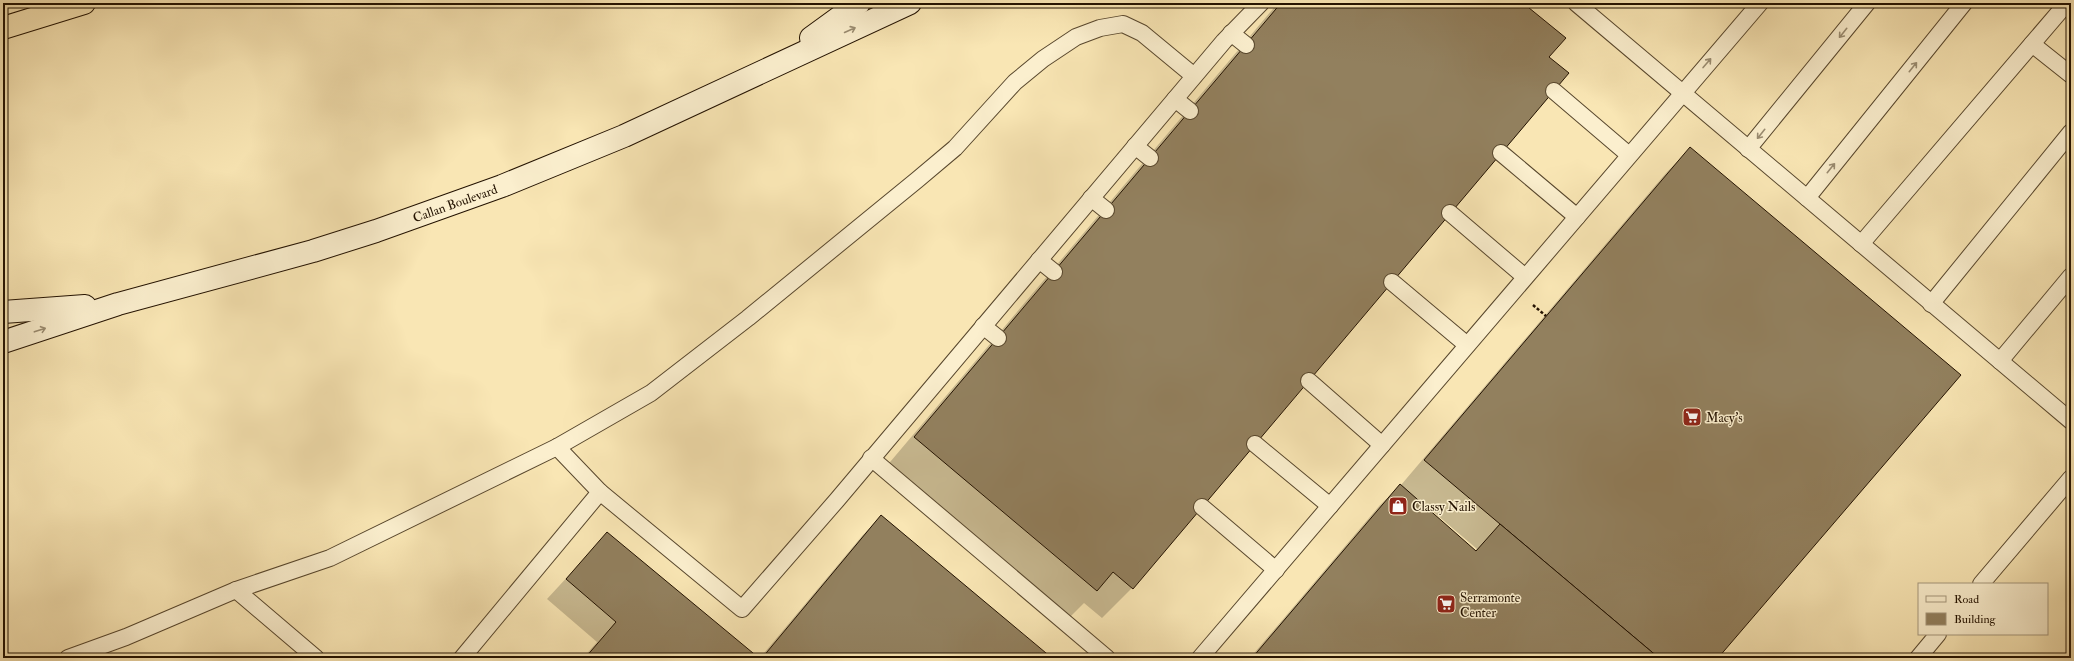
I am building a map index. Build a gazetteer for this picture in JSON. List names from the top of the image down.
{
  "streets": {
    "street": ["Callan Boulevard"]
  },
  "places": {
    "supermarket": ["Macy's", "Serramonte Center"],
    "shop": ["Classy Nails"]
  },
  "legend": ["Road", "Building"]
}
